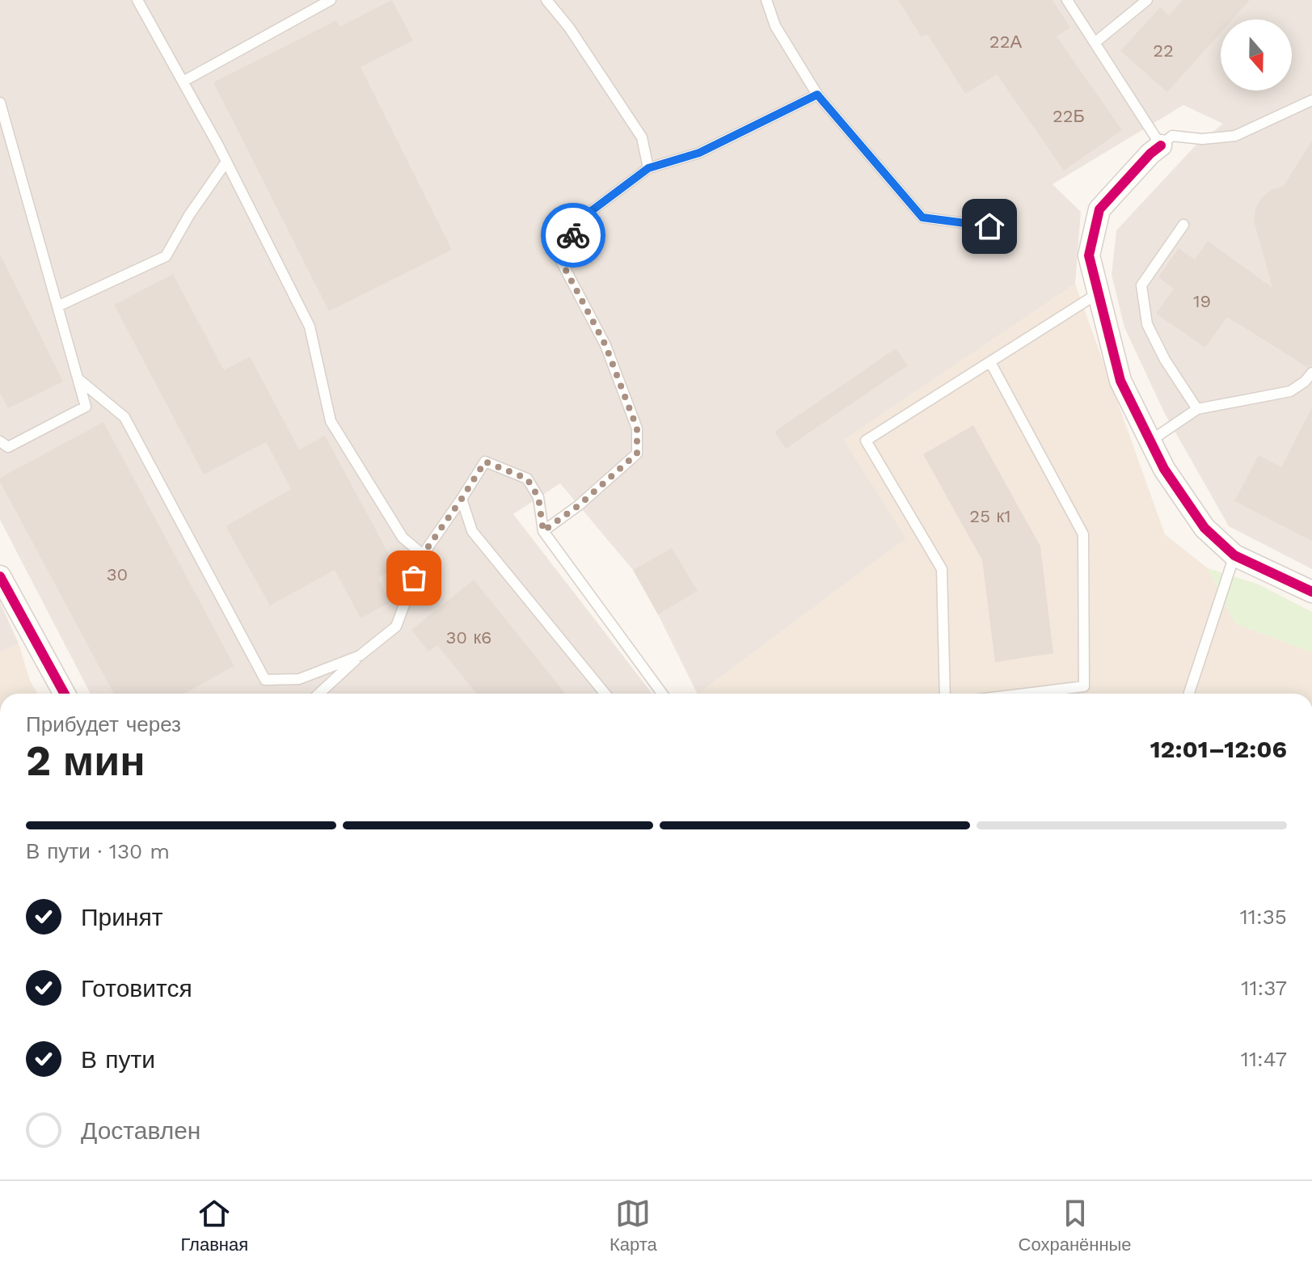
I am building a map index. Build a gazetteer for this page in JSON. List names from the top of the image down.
{
  "house_numbers": [
    "22А",
    "22",
    "22Б",
    "19",
    "25 к1",
    "30",
    "30 к6"
  ],
  "north": "bottom",
  "page": {
    "heading": ["2 мин", "Прибудет через", "12:01–12:06"],
    "bar": "В пути · 130 m",
    "list": [
      ["Принят", "11:35"],
      ["Готовится", "11:37"],
      ["В пути", "11:47"],
      "Доставлен"
    ],
    "tabs": ["Главная", "Карта", "Сохранённые"]
  }
}
